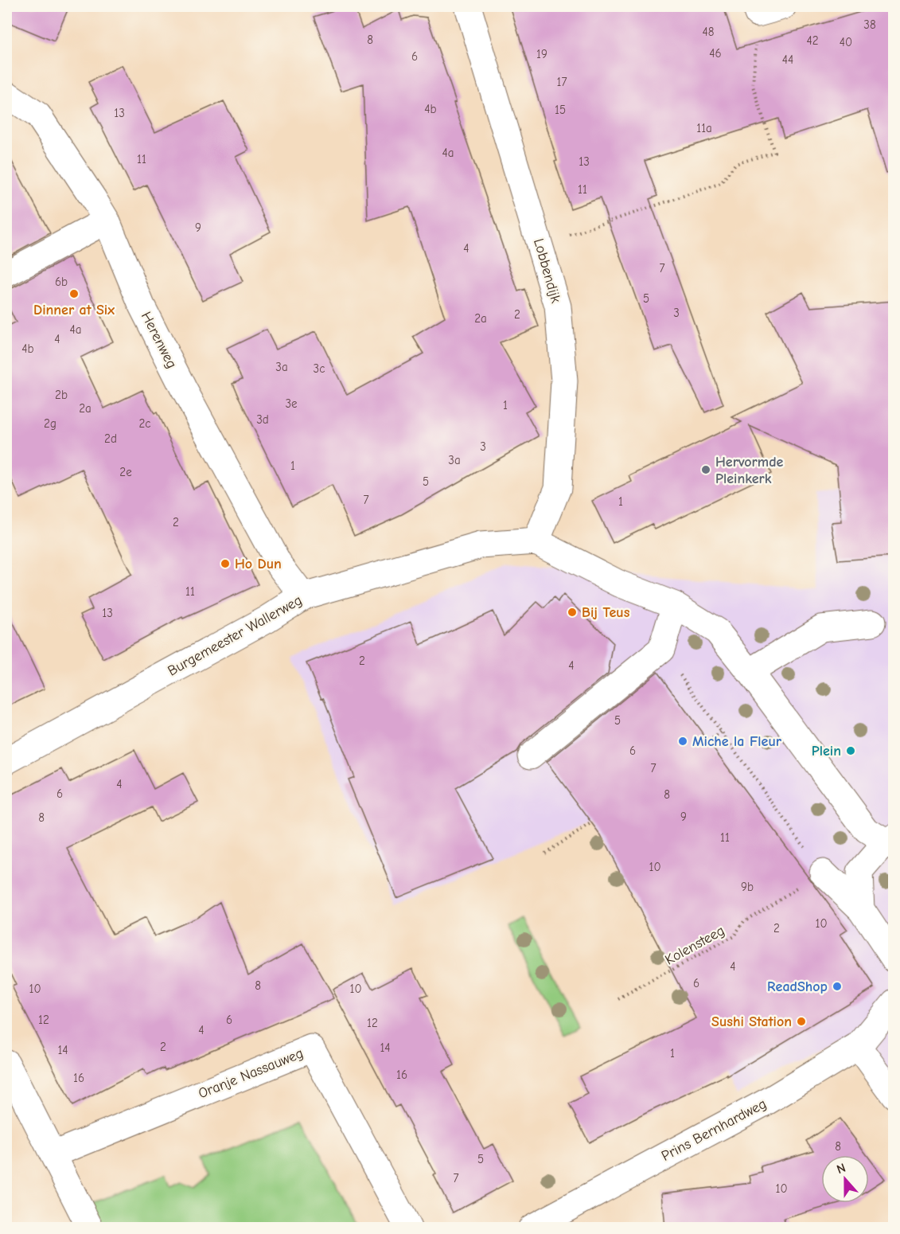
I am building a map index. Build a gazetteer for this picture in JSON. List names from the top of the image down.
{
  "streets": {
    "street": [
      "Lobbendijk",
      "Herenweg",
      "Burgemeester Wallerweg",
      "Oranje Nassauweg",
      "Prins Bernhardweg"
    ],
    "path": ["Kolensteeg"]
  },
  "crossings": [
    ["Lobbendijk", "Burgemeester Wallerweg"],
    ["Herenweg", "Burgemeester Wallerweg"]
  ],
  "places": [
    "Dinner at Six",
    "Hervormde Pleinkerk",
    "Ho Dun",
    "Bij Teus",
    "Miche la Fleur",
    "Plein",
    "ReadShop",
    "Sushi Station"
  ],
  "house_numbers": [
    "38",
    "48",
    "8",
    "42",
    "40",
    "46",
    "19",
    "6",
    "44",
    "17",
    "4b",
    "15",
    "13",
    "11a",
    "4a",
    "11",
    "13",
    "11",
    "9",
    "4",
    "7",
    "6b",
    "5",
    "3",
    "2",
    "2a",
    "4a",
    "4",
    "4b",
    "3a",
    "3c",
    "2b",
    "3e",
    "1",
    "2a",
    "3d",
    "2g",
    "2c",
    "2d",
    "3",
    "3a",
    "1",
    "2e",
    "5",
    "7",
    "1",
    "2",
    "11",
    "13",
    "2",
    "4",
    "5",
    "6",
    "7",
    "4",
    "6",
    "8",
    "9",
    "8",
    "11",
    "10",
    "9b",
    "10",
    "2",
    "4",
    "6",
    "8",
    "10",
    "10",
    "12",
    "6",
    "12",
    "4",
    "2",
    "14",
    "14",
    "1",
    "16",
    "16",
    "8",
    "5",
    "7",
    "10"
  ],
  "north": "top"
}
